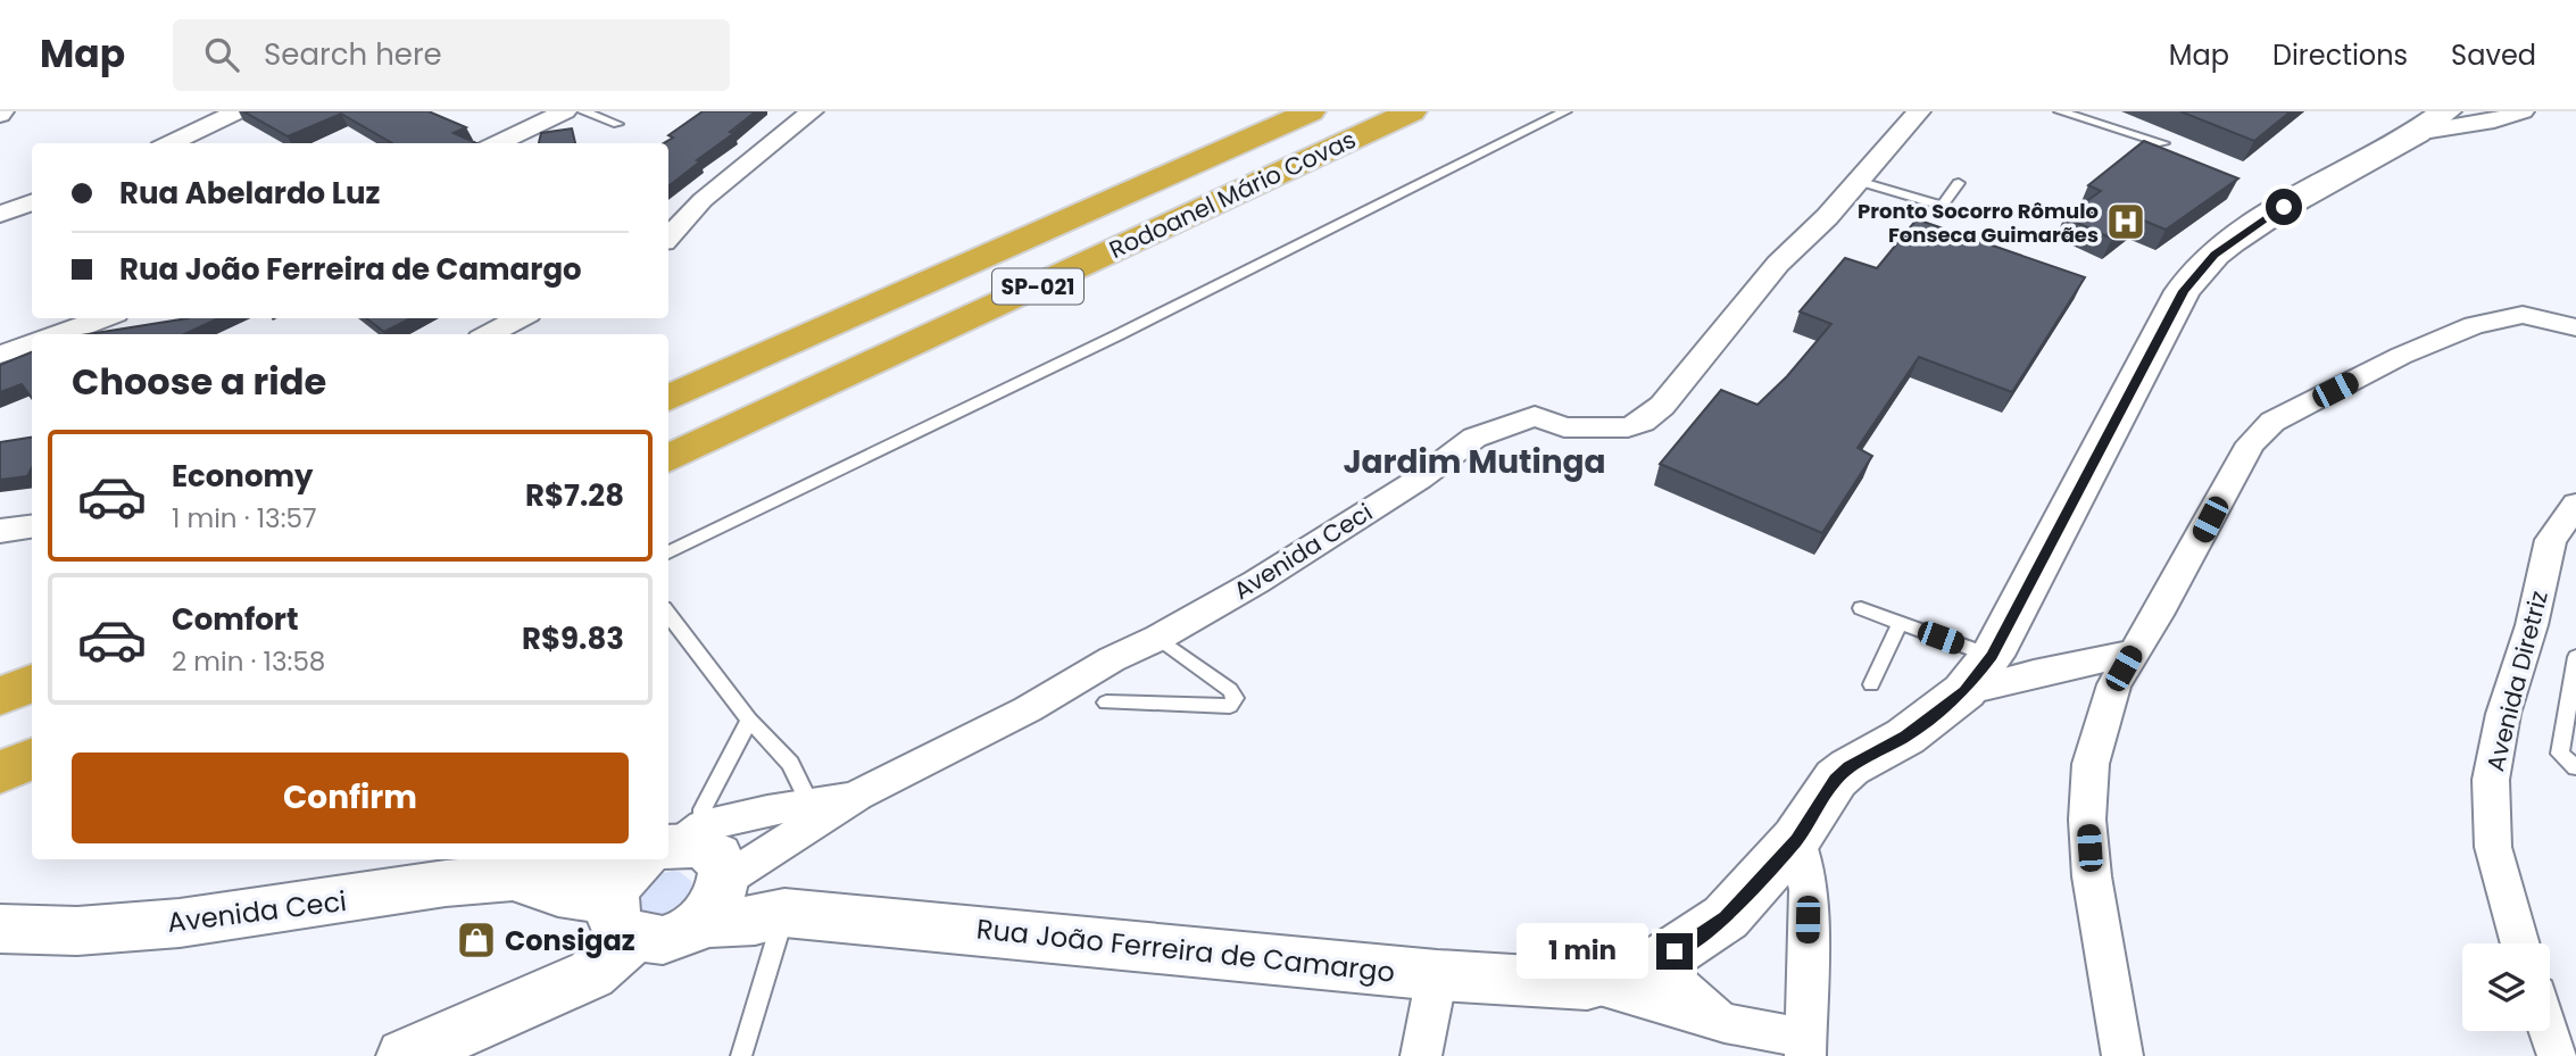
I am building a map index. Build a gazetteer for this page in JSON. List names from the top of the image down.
{
  "streets": {
    "highway": ["Rodoanel Mário Covas", "SP-021"],
    "main road": ["Avenida Ceci", "Rua João Ferreira de Camargo"],
    "street": ["Avenida Diretriz"]
  },
  "crossings": [
    ["Avenida Ceci", "Rua João Ferreira de Camargo"]
  ],
  "districts": ["Jardim Mutinga"],
  "places": {
    "hospital": ["Pronto Socorro Rômulo Fonseca Guimarães"],
    "shop": ["Consigaz"]
  },
  "page": {
    "header": "Map",
    "search": "Search here",
    "nav": ["Map", "Directions", "Saved"],
    "banner": ["Rua Abelardo Luz", "Rua João Ferreira de Camargo"],
    "heading": "Choose a ride",
    "list": [
      {
        "name": "Economy",
        "note": "1 min · 13:57",
        "value": "R$7.28"
      },
      {
        "name": "Comfort",
        "note": "2 min · 13:58",
        "value": "R$9.83"
      }
    ],
    "buttons": "Confirm",
    "bubble": "1 min"
  }
}
